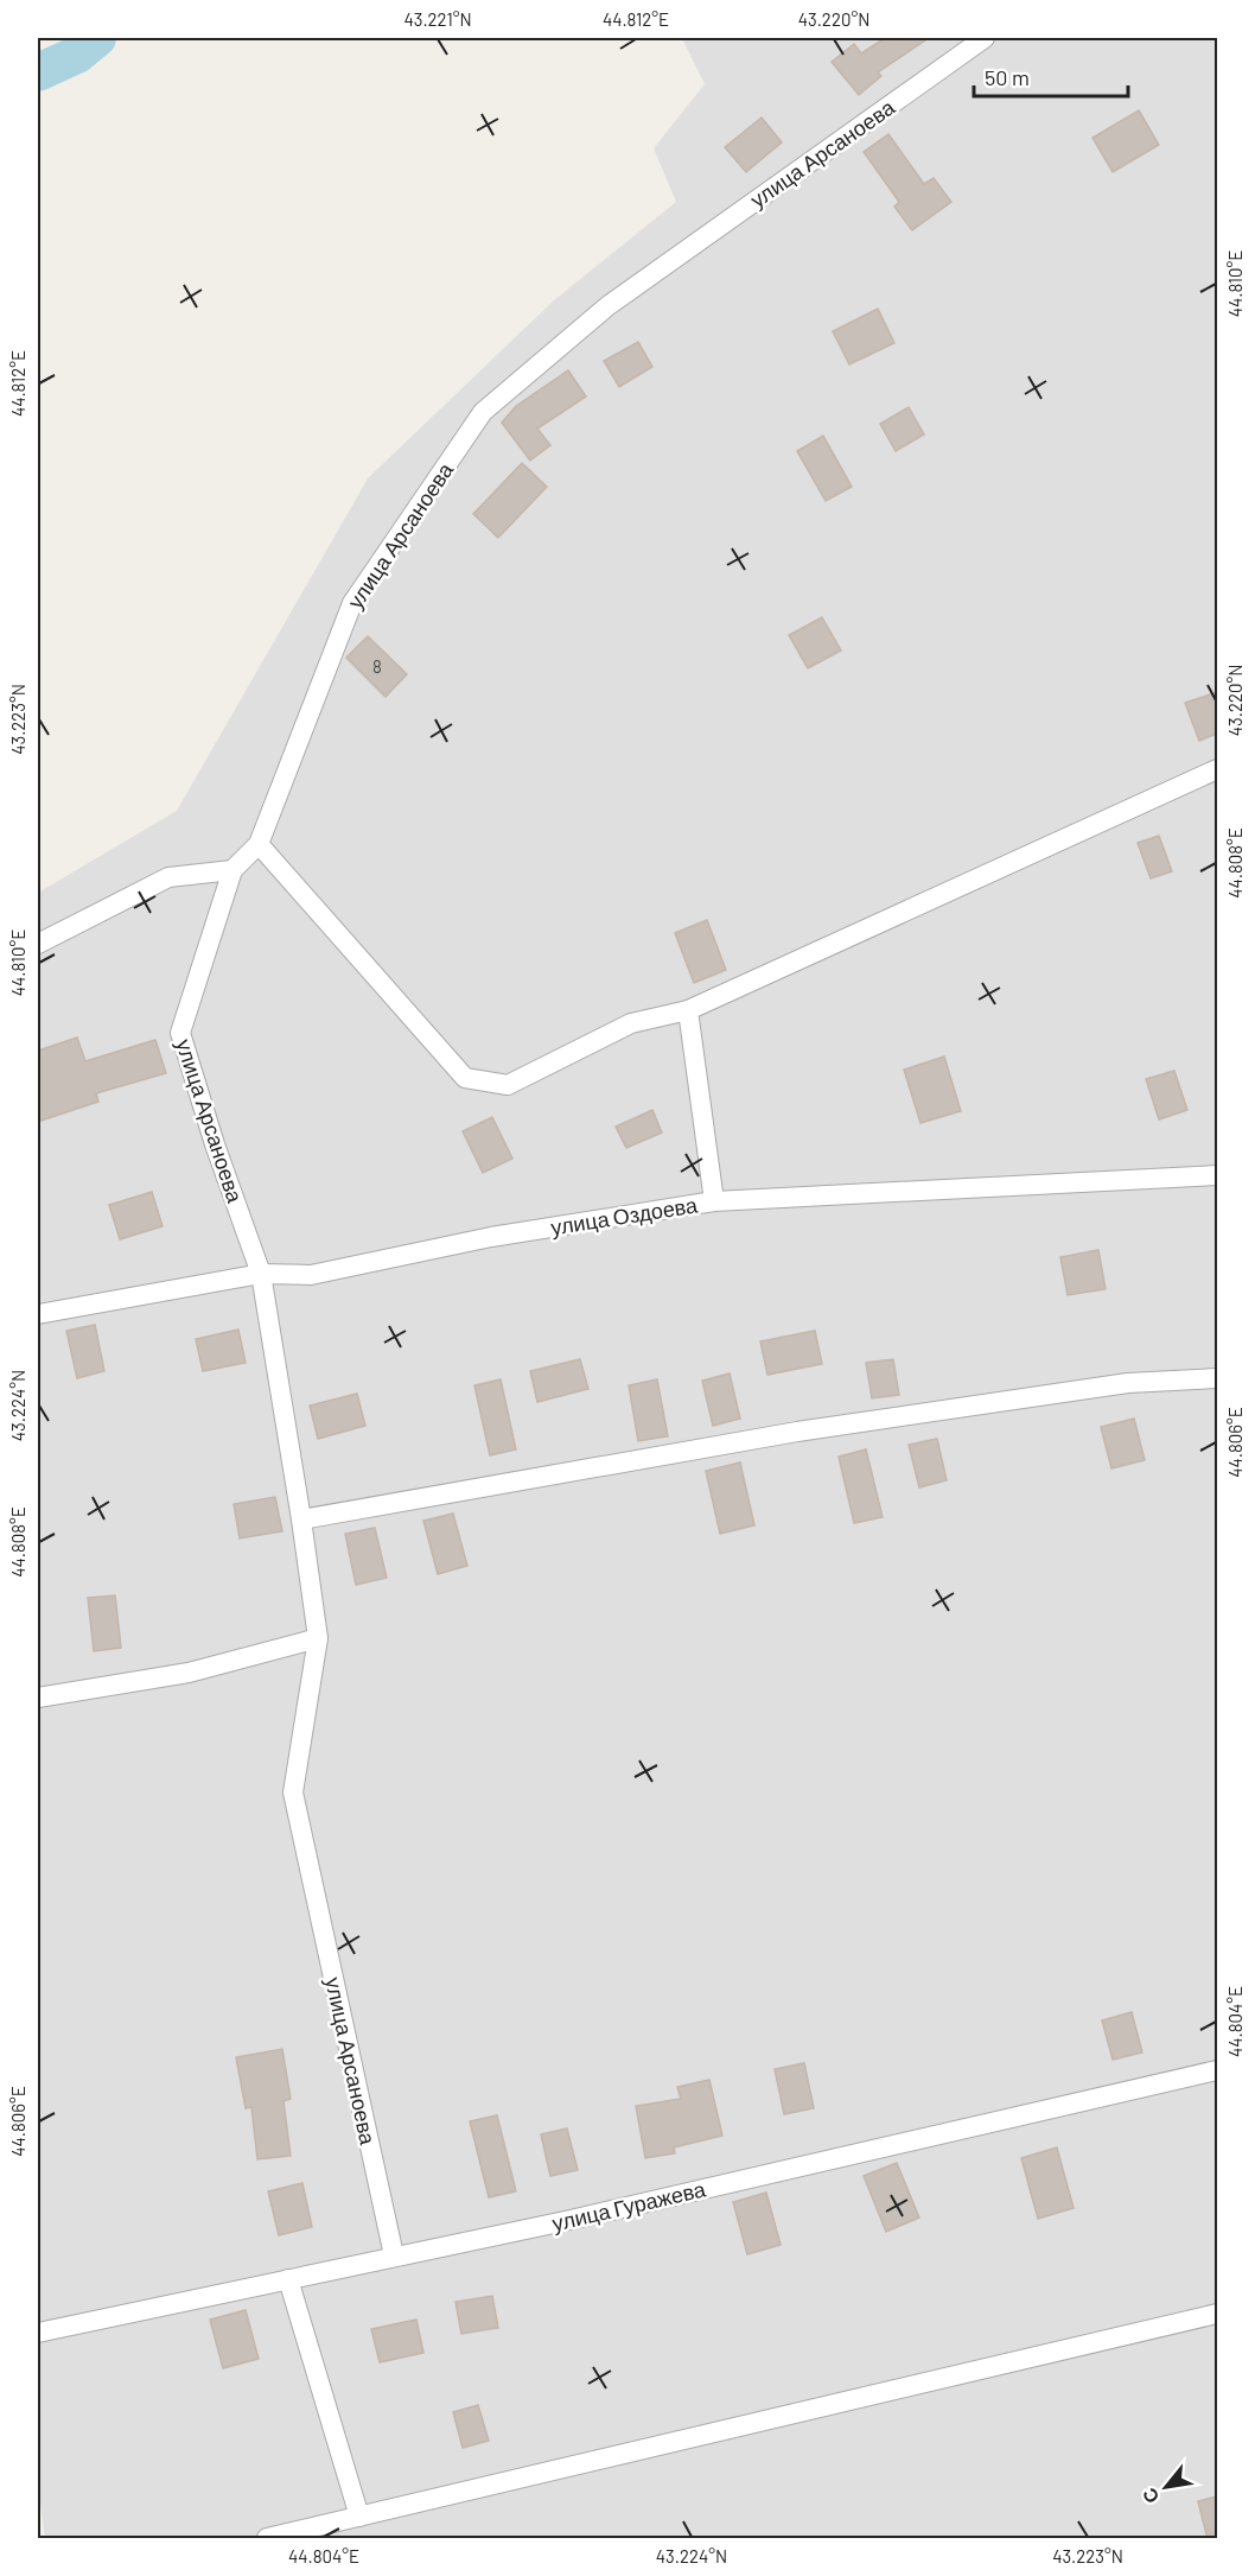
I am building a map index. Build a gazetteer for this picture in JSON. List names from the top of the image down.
{
  "streets": {
    "street": ["улица Арсаноева", "улица Оздоева", "улица Гуражева"]
  },
  "crossings": [
    ["улица Арсаноева", "улица Оздоева"],
    ["улица Арсаноева", "улица Гуражева"]
  ],
  "house_numbers": ["8"],
  "scale_bar": "50 m",
  "north": "bottom left",
  "coordinates": [
    "43.221°N",
    "44.812°E",
    "43.220°N",
    "44.810°E",
    "43.223°N",
    "44.808°E",
    "43.224°N",
    "44.806°E",
    "44.804°E"
  ]
}
